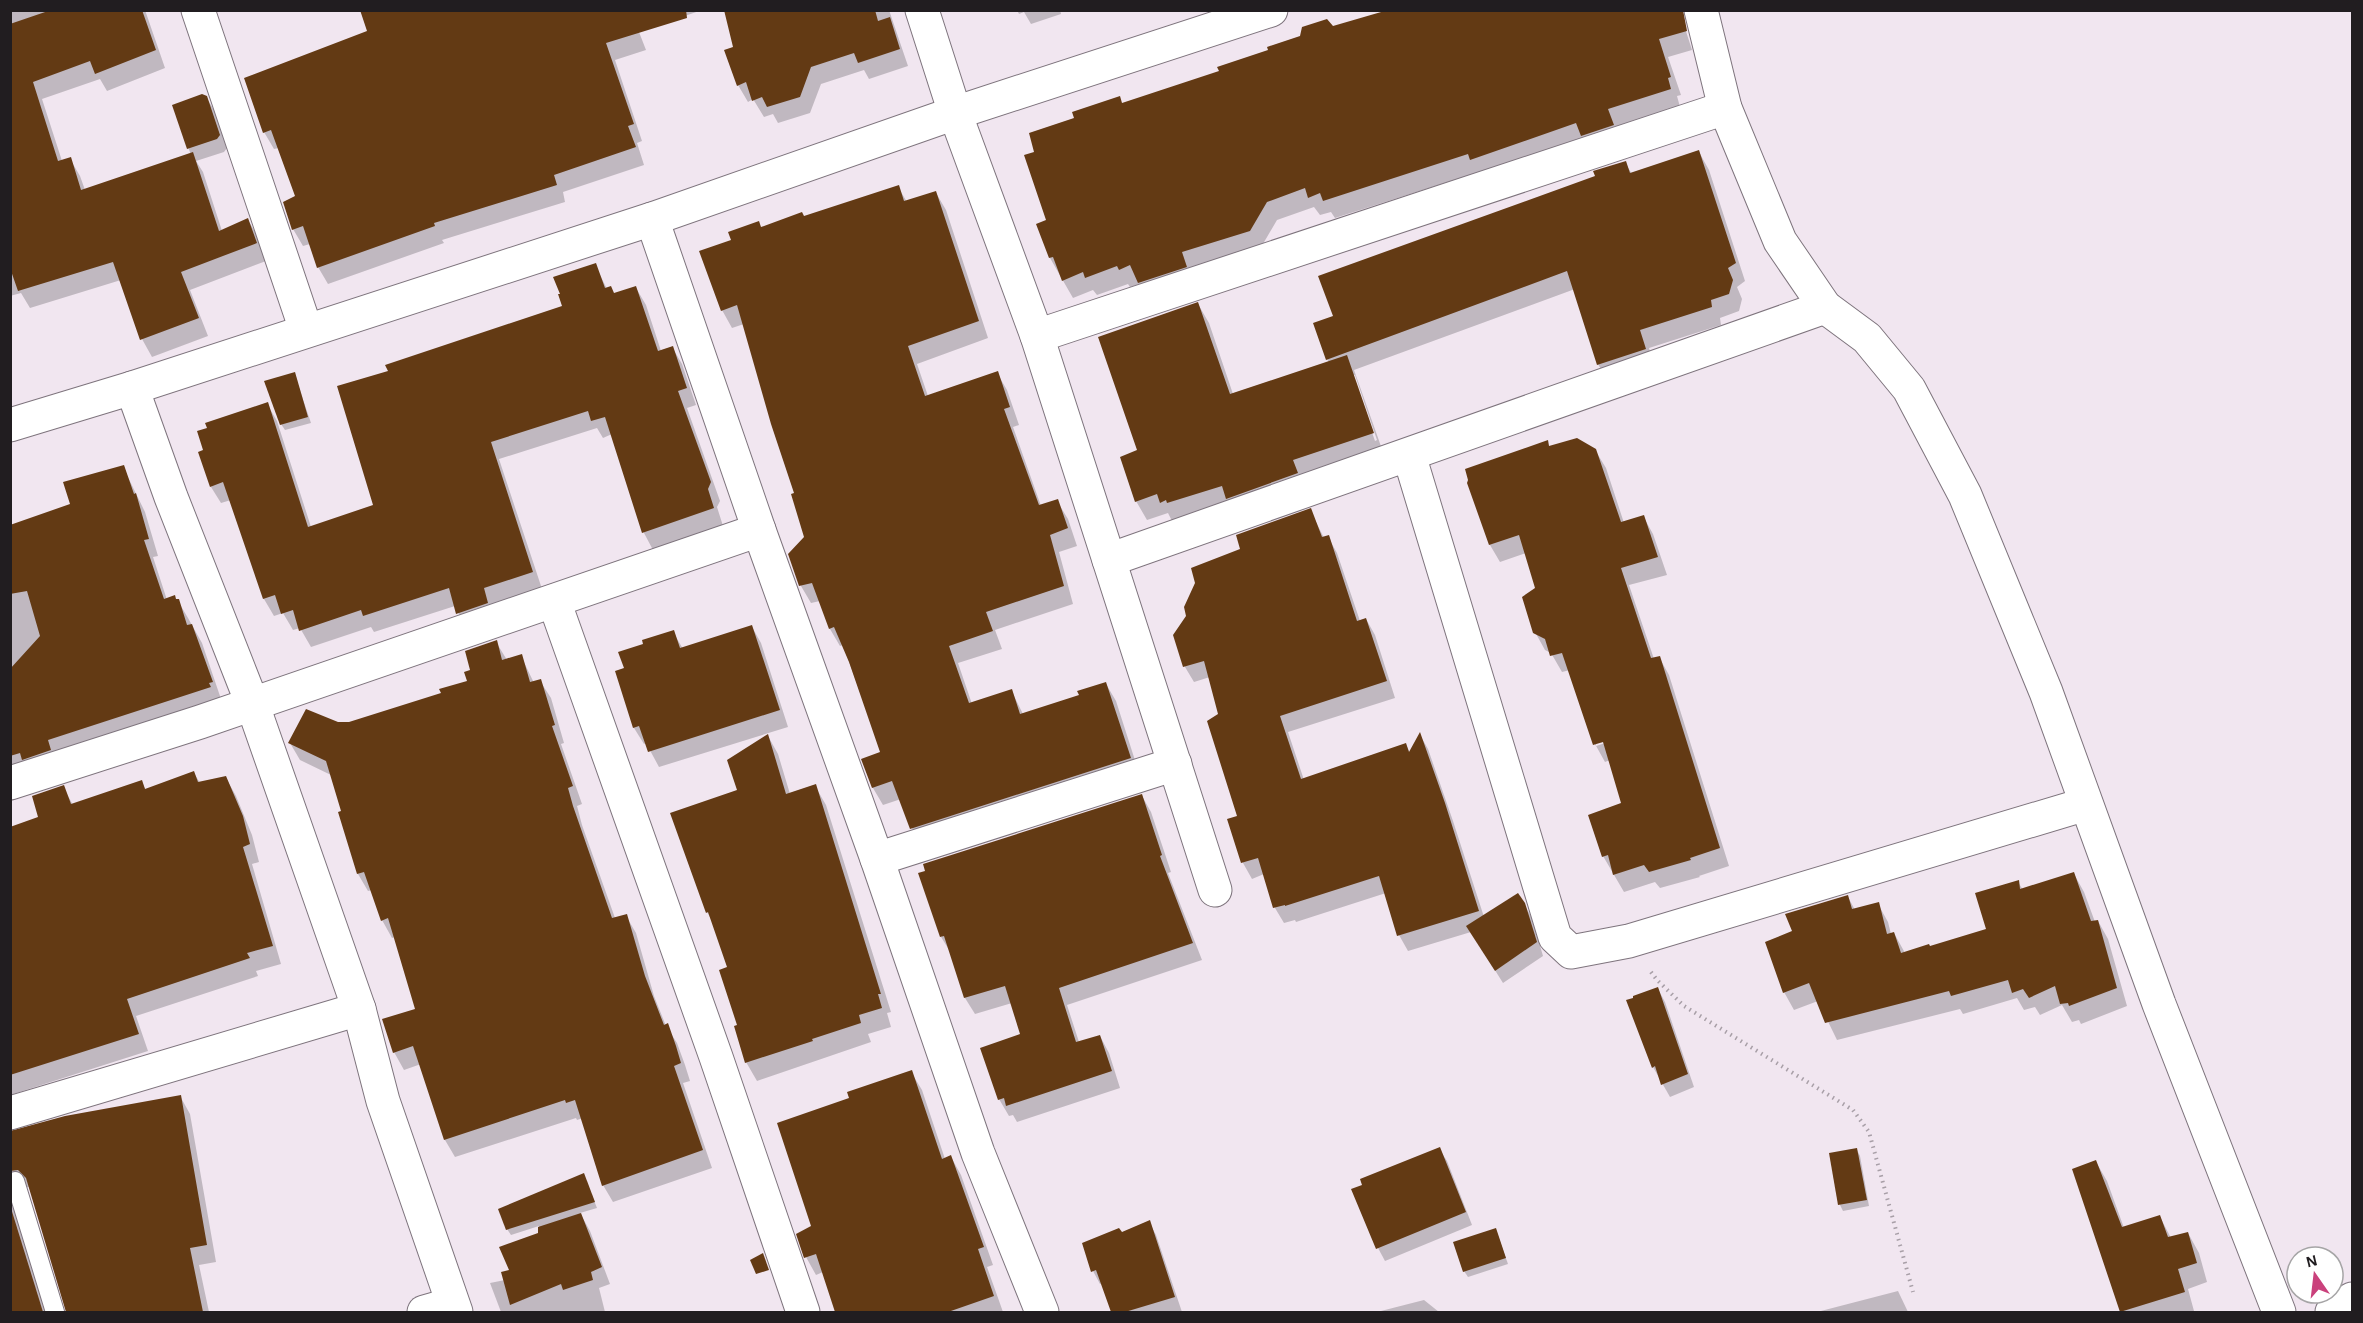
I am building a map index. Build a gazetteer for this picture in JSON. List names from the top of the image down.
{
  "north": "top"
}
